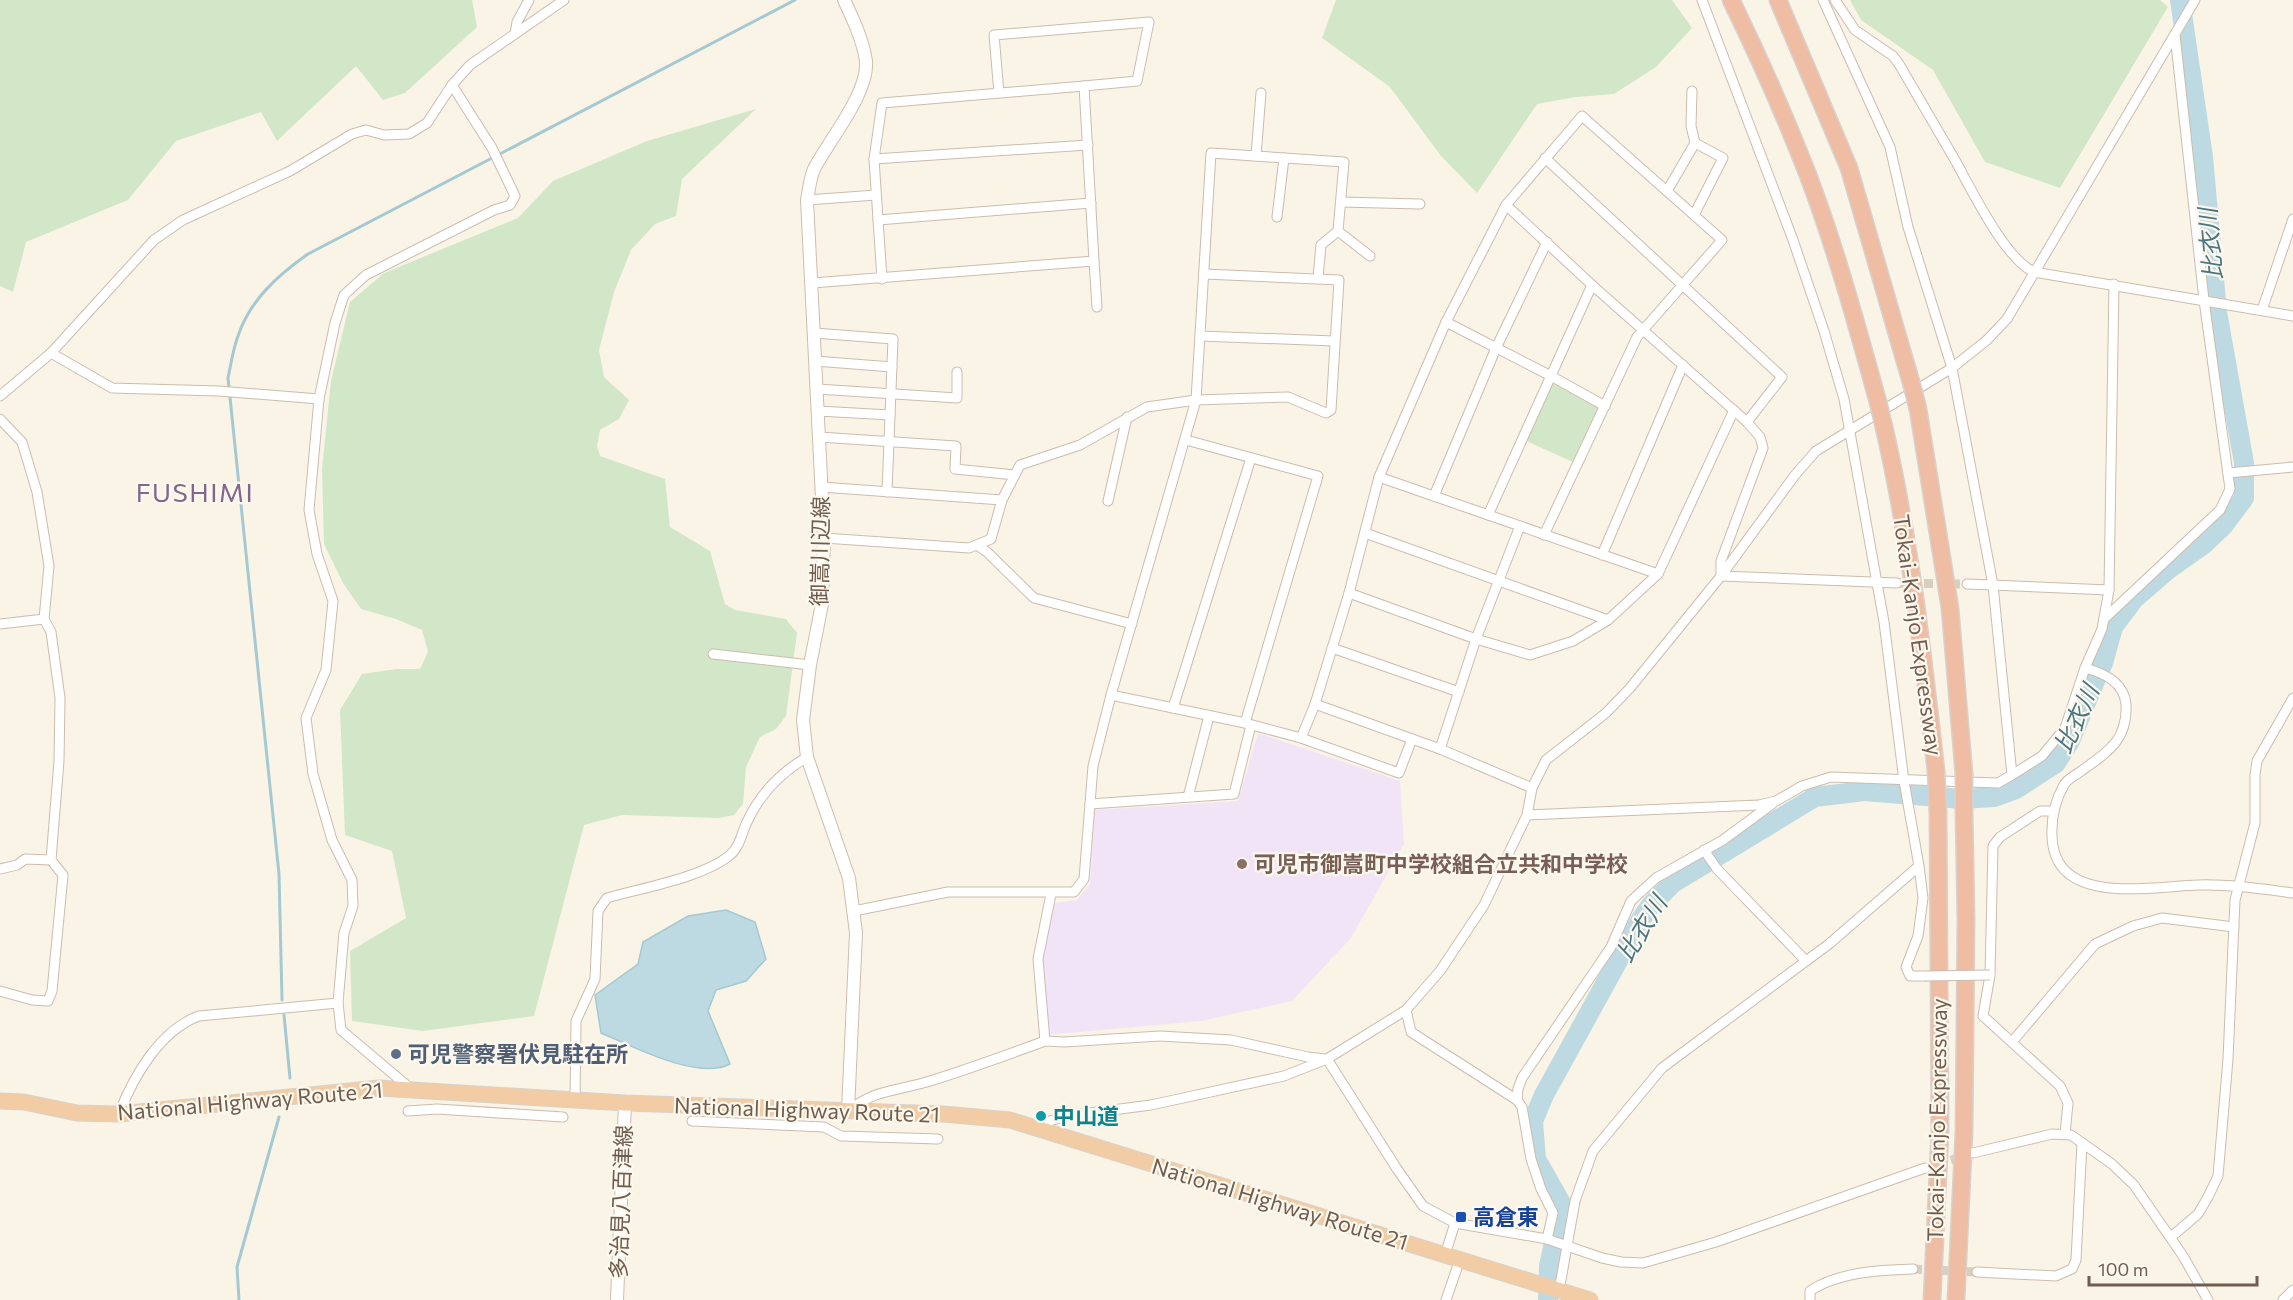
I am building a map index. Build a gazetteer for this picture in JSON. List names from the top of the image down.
{
  "streets": {
    "highway": ["Tokai-Kanjo Expressway", "National Highway Route 21"],
    "main road": ["御嵩川辺線", "多治見八百津線"]
  },
  "crossings": [
    ["御嵩川辺線", "National Highway Route 21"],
    ["National Highway Route 21", "多治見八百津線"]
  ],
  "districts": ["FUSHIMI"],
  "water": ["比衣川"],
  "places": {
    "other": ["可児市御嵩町中学校組合立共和中学校", "可児警察署伏見駐在所", "中山道"],
    "transit": ["高倉東"]
  },
  "scale_bar": "100 m"
}
